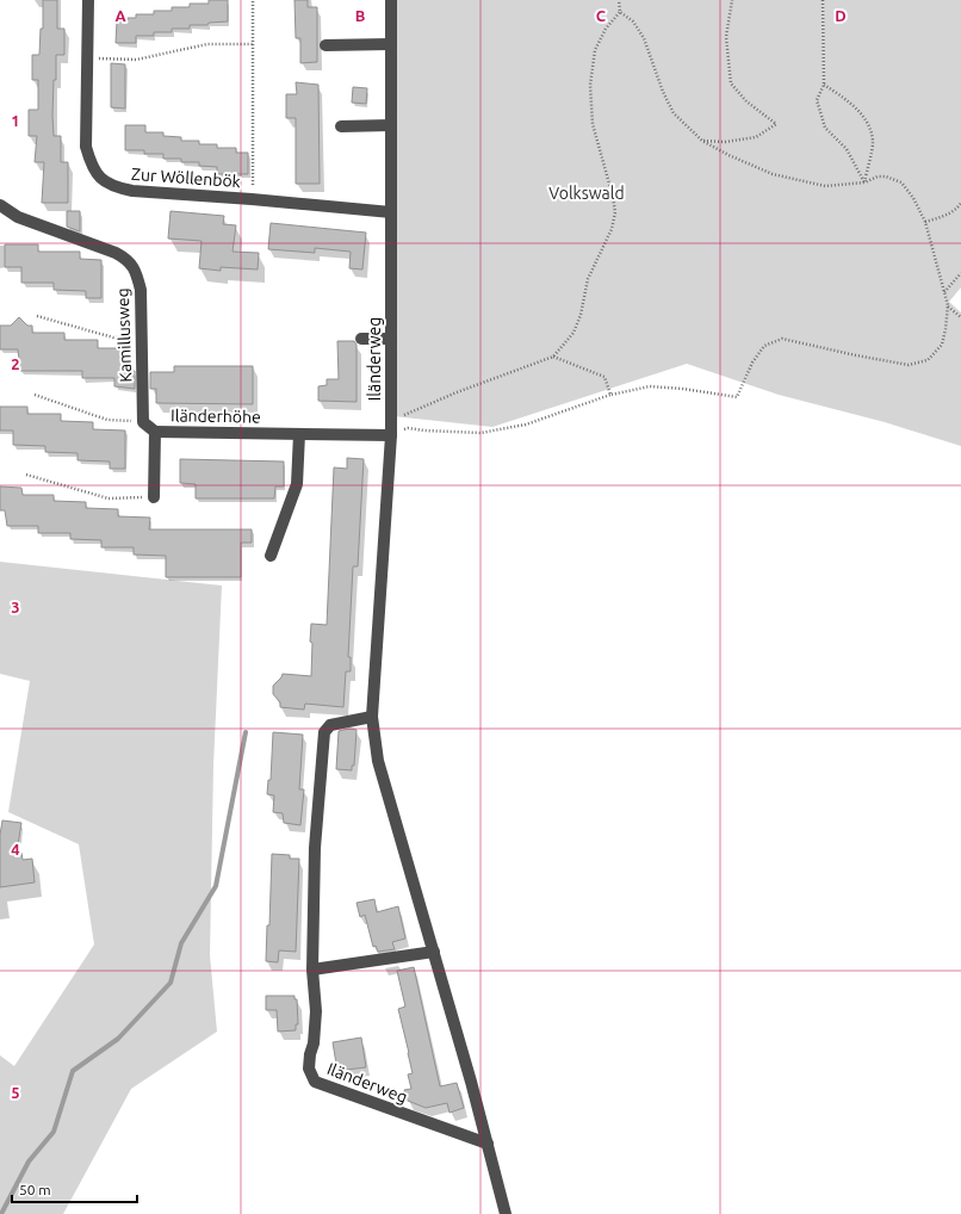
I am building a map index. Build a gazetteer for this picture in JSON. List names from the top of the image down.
{
  "streets": {
    "street": [
      "Zur Wöllenbök",
      "Kamillusweg",
      "Iländerweg",
      "Iländerhöhe"
    ]
  },
  "crossings": [
    ["Zur Wöllenbök", "Iländerweg"],
    ["Iländerweg", "Iländerhöhe"]
  ],
  "parks": ["Volkswald"],
  "scale_bar": "50 m",
  "grid": {
    "columns": [
      "A",
      "B",
      "C",
      "D"
    ],
    "rows": [
      "1",
      "2",
      "3",
      "4",
      "5"
    ]
  }
}
